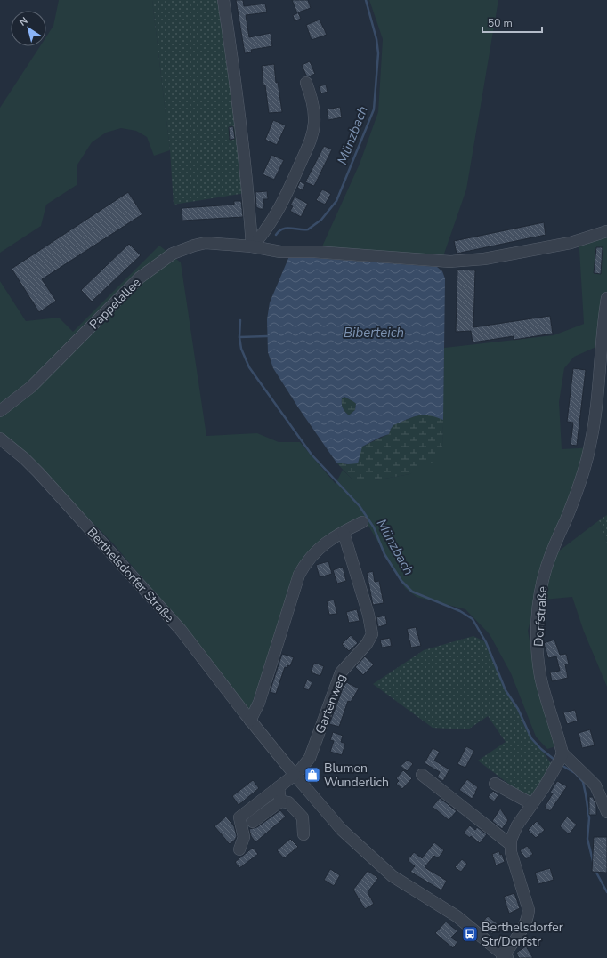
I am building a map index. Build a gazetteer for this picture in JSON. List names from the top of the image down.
{
  "streets": {
    "street": [
      "Pappelallee",
      "Berthelsdorfer Straße",
      "Dorfstraße",
      "Gartenweg"
    ]
  },
  "crossings": [
    ["Berthelsdorfer Straße", "Gartenweg"]
  ],
  "water": ["Münzbach", "Biberteich"],
  "places": {
    "shop": ["Blumen Wunderlich"],
    "bus stop": ["Berthelsdorfer Str/Dorfstr"]
  },
  "scale_bar": "50 m",
  "north": "top left"
}
